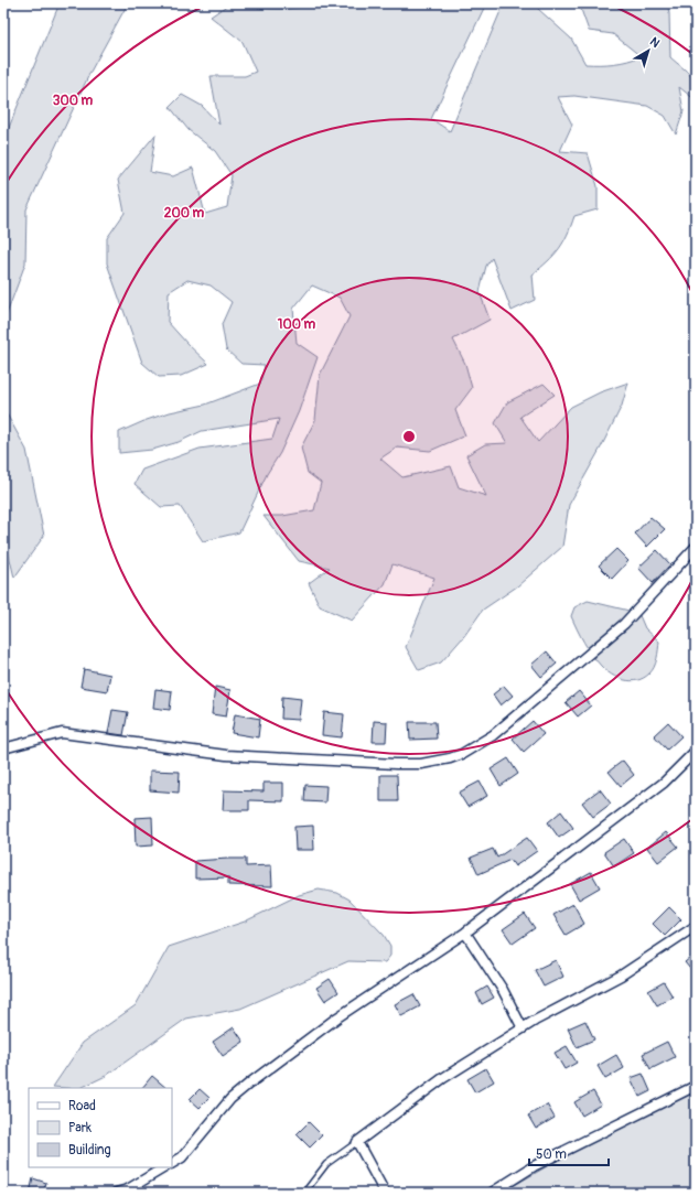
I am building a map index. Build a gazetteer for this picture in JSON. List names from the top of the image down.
{
  "legend": ["Road", "Park", "Building"],
  "scale_bar": "50 m",
  "north": "top right",
  "rings": ["300 m", "200 m", "100 m"]
}
